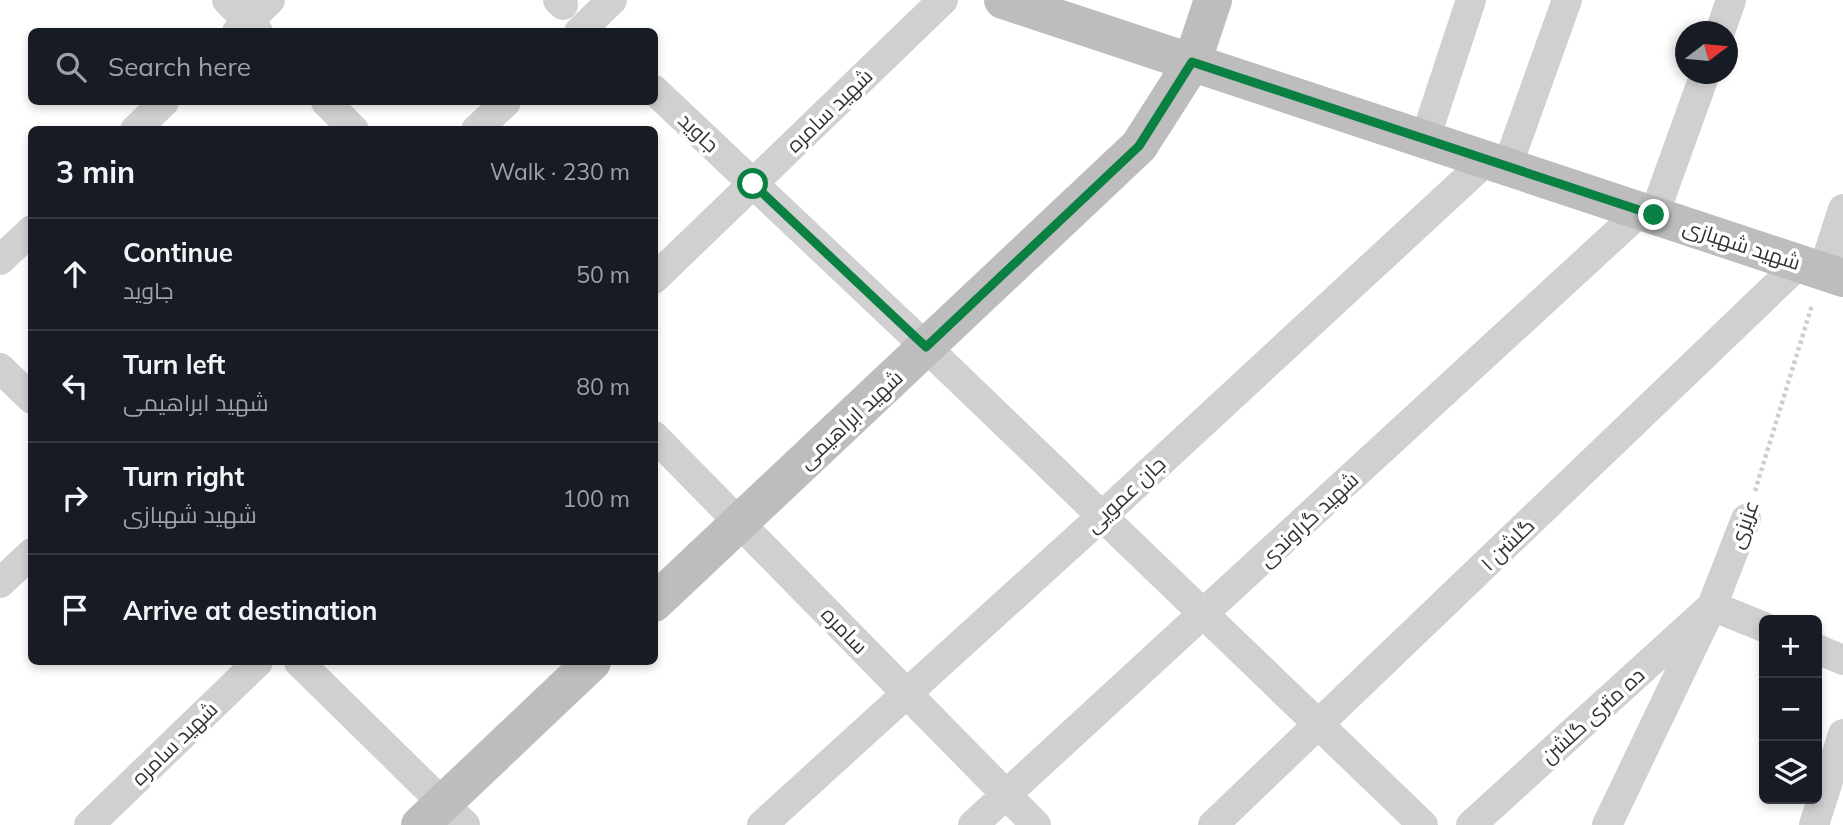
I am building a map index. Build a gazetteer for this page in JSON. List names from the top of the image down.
{
  "streets": {
    "street": [
      "شهید سامره",
      "جاوید",
      "شهید شهبازی",
      "شهید ابراهیمی",
      "جان عمویی",
      "شهید گراوندی",
      "عزیزی",
      "گلشن ۱",
      "سامره",
      "ده متری گلشن"
    ]
  },
  "crossings": [
    ["شهید سامره", "جاوید"],
    ["جاوید", "شهید ابراهیمی"],
    ["جاوید", "جان عمویی"],
    ["جاوید", "شهید گراوندی"],
    ["جاوید", "گلشن ۱"],
    ["شهید شهبازی", "شهید ابراهیمی"],
    ["شهید شهبازی", "جان عمویی"],
    ["شهید شهبازی", "شهید گراوندی"],
    ["شهید شهبازی", "عزیزی"],
    ["شهید شهبازی", "گلشن ۱"],
    ["شهید ابراهیمی", "سامره"],
    ["جان عمویی", "سامره"],
    ["شهید گراوندی", "سامره"],
    ["عزیزی", "گلشن ۱"],
    ["عزیزی", "ده متری گلشن"]
  ],
  "north": "right",
  "page": {
    "search": "Search here",
    "heading": ["3 min", "Walk · 230 m"],
    "list": [
      ["Continue", "جاوید", "50 m"],
      ["Turn left", "شهید ابراهیمی", "80 m"],
      ["Turn right", "شهید شهبازی", "100 m"],
      "Arrive at destination"
    ],
    "map_buttons": ["+", "−"]
  }
}
